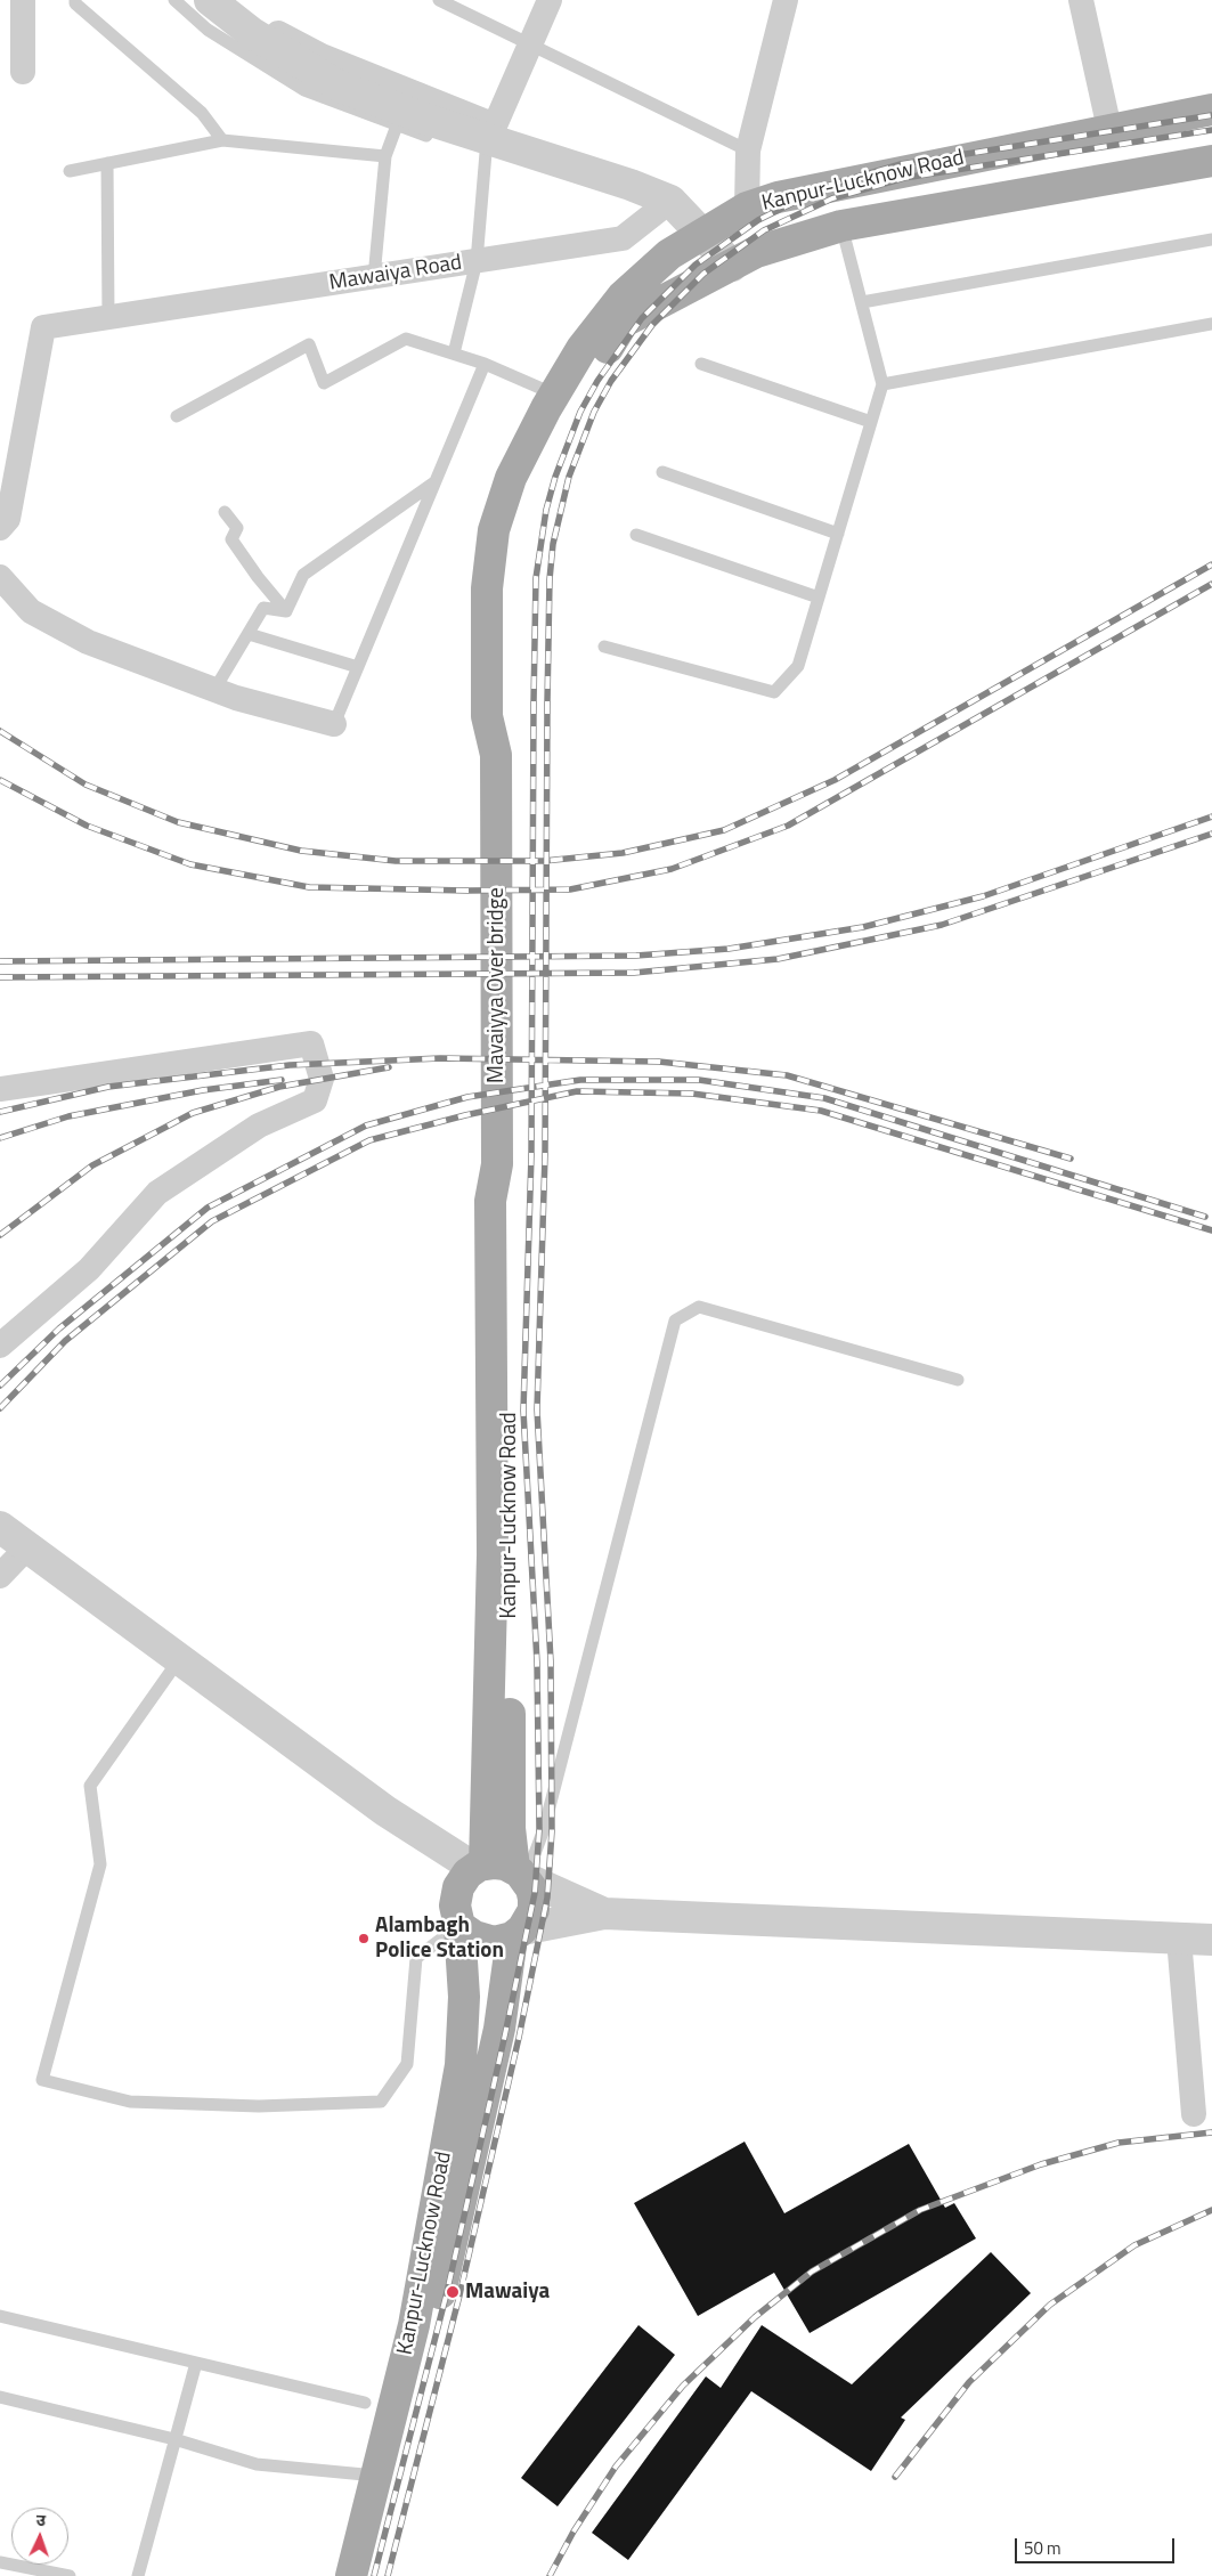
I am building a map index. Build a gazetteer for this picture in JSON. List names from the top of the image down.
{
  "streets": {
    "main road": ["Kanpur-Lucknow Road", "Mavaiyya Over bridge"],
    "street": ["Mawaiya Road"]
  },
  "crossings": [
    ["Kanpur-Lucknow Road", "Mavaiyya Over bridge"]
  ],
  "places": ["Alambagh Police Station", "Mawaiya"],
  "scale_bar": "50 m",
  "north": "top"
}
